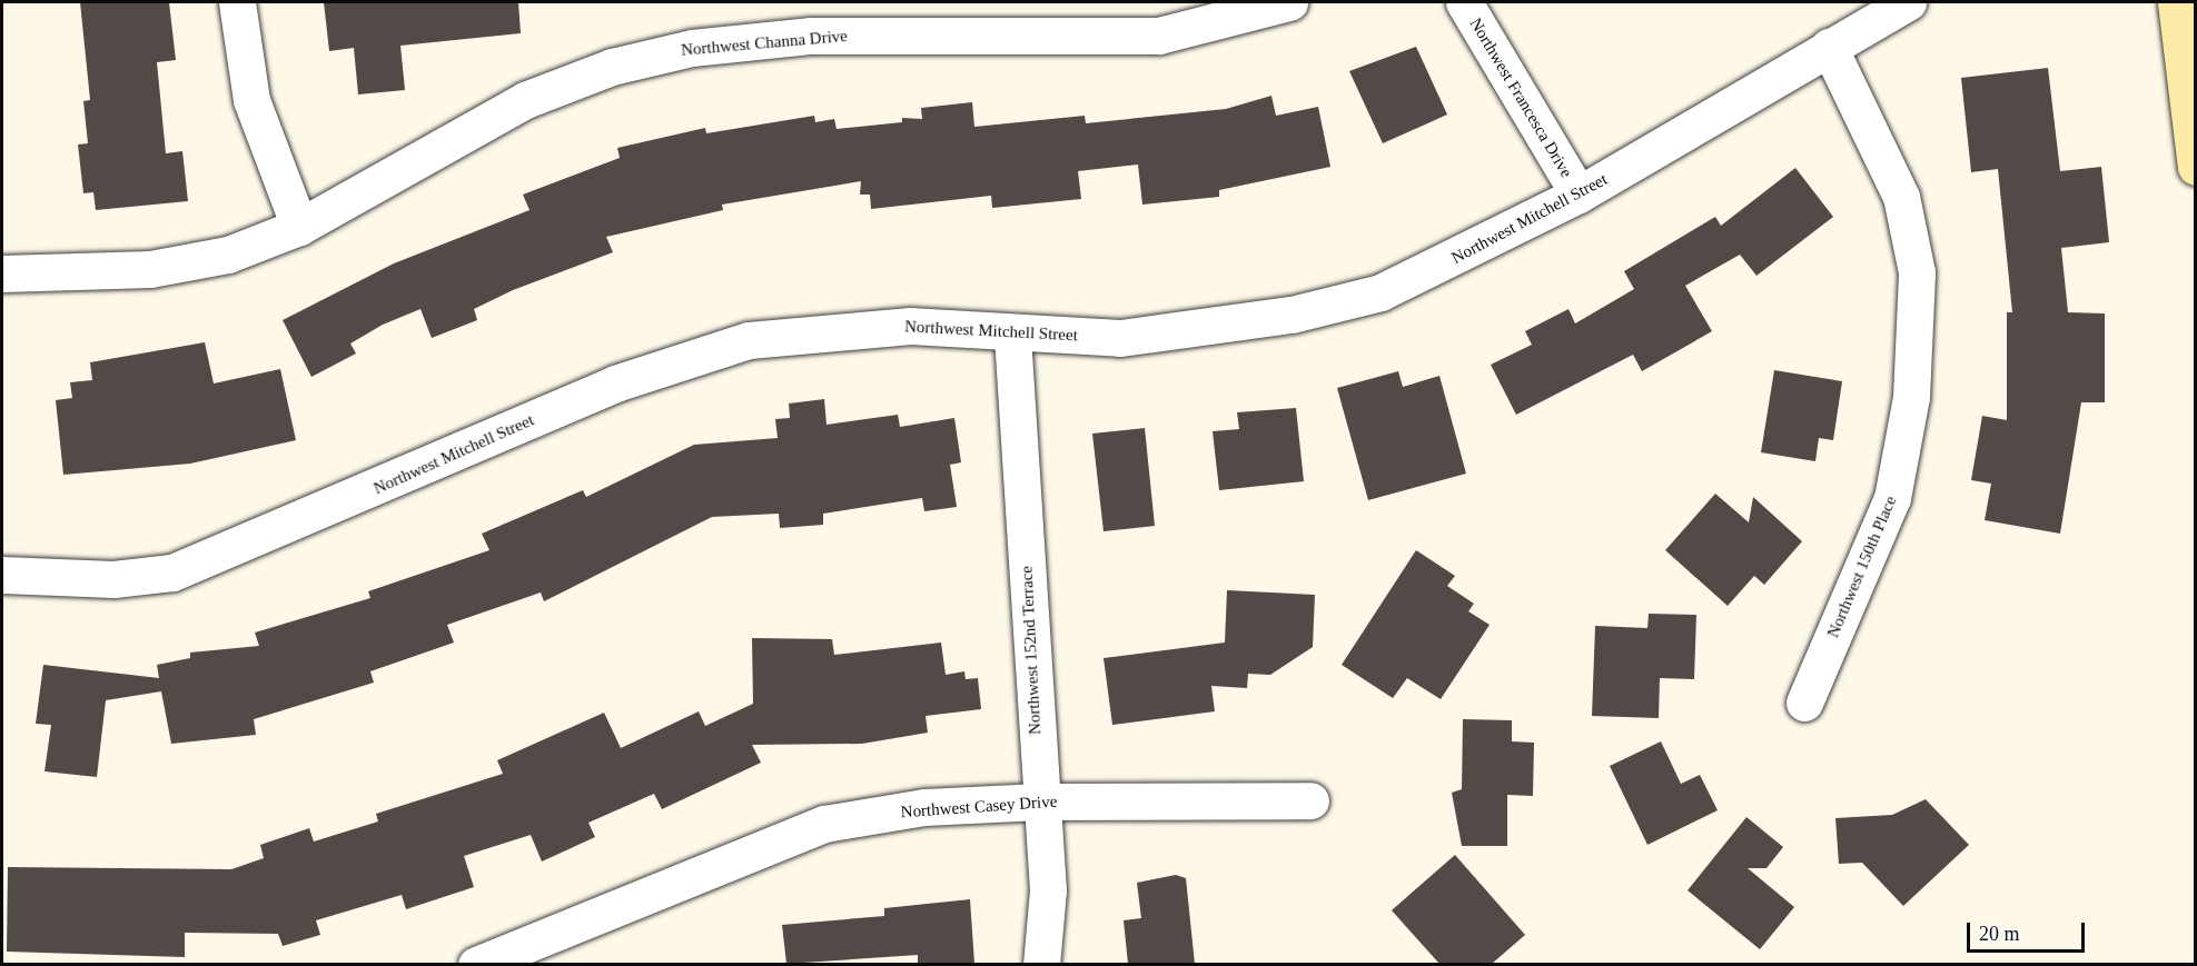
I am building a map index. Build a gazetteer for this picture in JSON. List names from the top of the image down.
{
  "streets": {
    "street": [
      "Northwest Channa Drive",
      "Northwest Francesca Drive",
      "Northwest Mitchell Street",
      "Northwest 150th Place",
      "Northwest 152nd Terrace",
      "Northwest Casey Drive"
    ]
  },
  "crossings": [
    ["Northwest Francesca Drive", "Northwest Mitchell Street"],
    ["Northwest Mitchell Street", "Northwest 150th Place"],
    ["Northwest Mitchell Street", "Northwest 152nd Terrace"],
    ["Northwest 152nd Terrace", "Northwest Casey Drive"]
  ],
  "scale_bar": "20 m"
}
